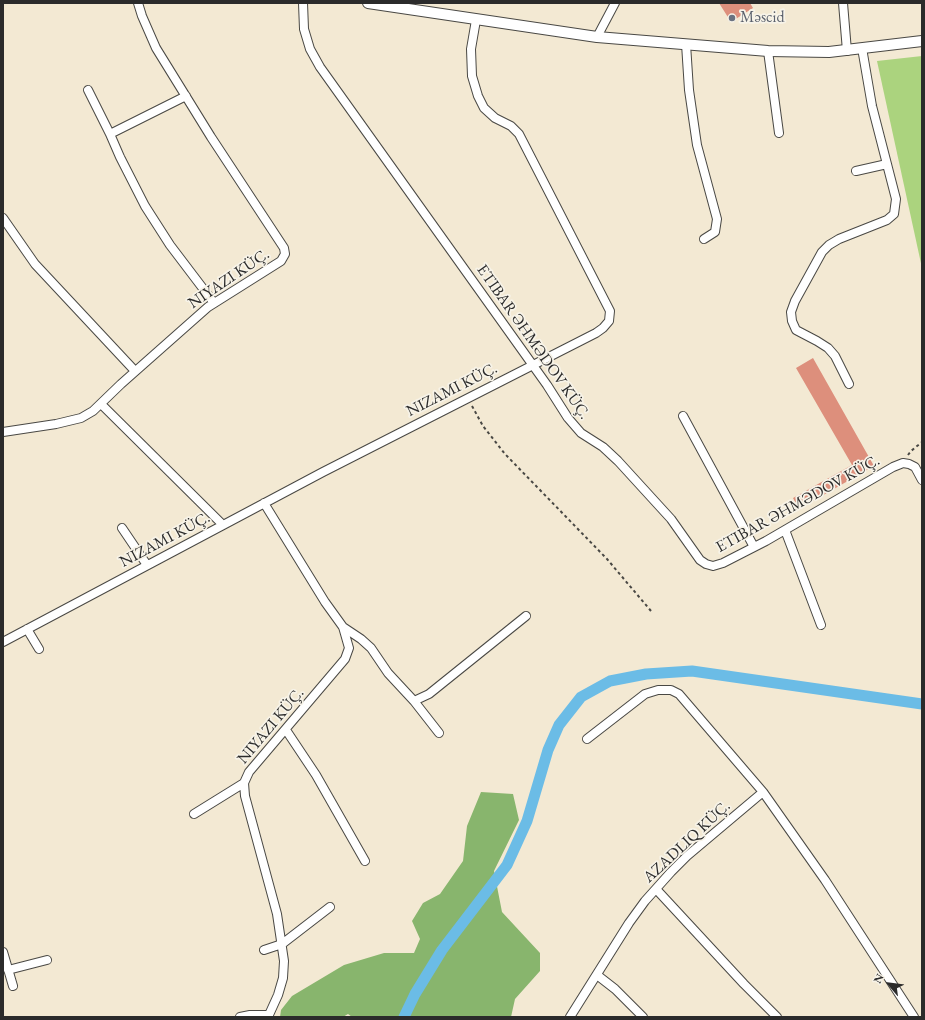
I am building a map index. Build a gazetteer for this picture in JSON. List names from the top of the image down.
{
  "streets": {
    "street": ["NIYAZI KÜÇ.", "ETIBAR ƏHMƏDOV KÜÇ.", "NIZAMI KÜÇ."]
  },
  "crossings": [
    ["NIYAZI KÜÇ.", "NIZAMI KÜÇ."],
    ["ETIBAR ƏHMƏDOV KÜÇ.", "NIZAMI KÜÇ."]
  ],
  "places": ["Məscid"],
  "north": "top left"
}
